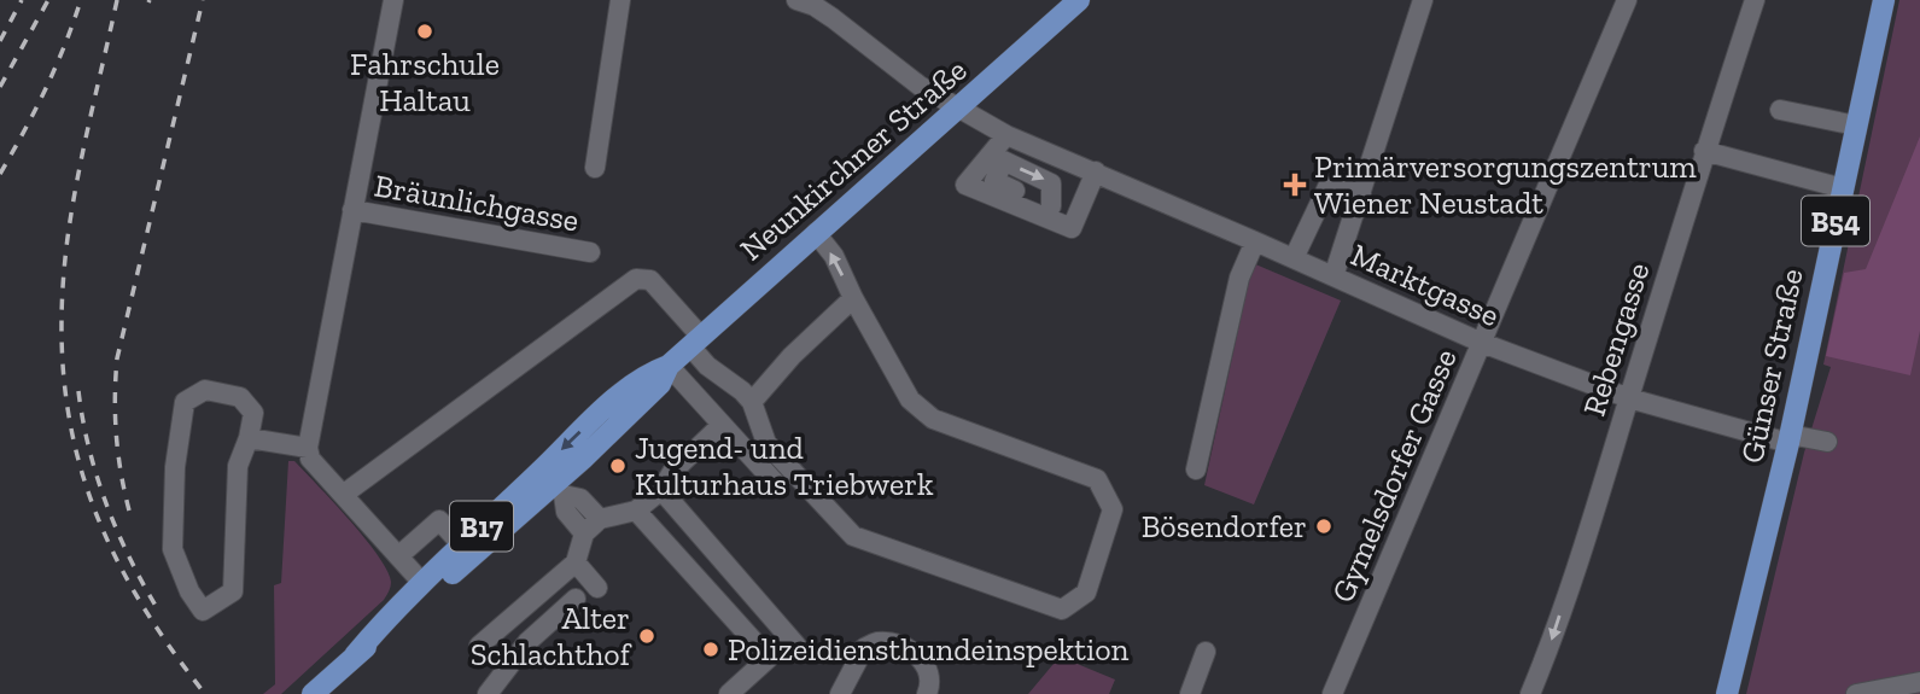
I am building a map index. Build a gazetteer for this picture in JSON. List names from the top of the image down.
{
  "streets": {
    "main road": [
      "Neunkirchner Straße",
      "B54",
      "Günser Straße",
      "B17"
    ],
    "street": [
      "Bräunlichgasse",
      "Marktgasse",
      "Rebengasse",
      "Gymelsdorfer Gasse"
    ]
  },
  "crossings": [
    ["Neunkirchner Straße", "Marktgasse"],
    ["Marktgasse", "Rebengasse"],
    ["Marktgasse", "Günser Straße"],
    ["Marktgasse", "Gymelsdorfer Gasse"]
  ],
  "one_way": ["Rebengasse"],
  "places": {
    "other": [
      "Fahrschule Haltau",
      "Jugend- und Kulturhaus Triebwerk",
      "Bösendorfer",
      "Alter Schlachthof",
      "Polizeidiensthundeinspektion"
    ],
    "health": ["Primärversorgungszentrum Wiener Neustadt"]
  }
}
